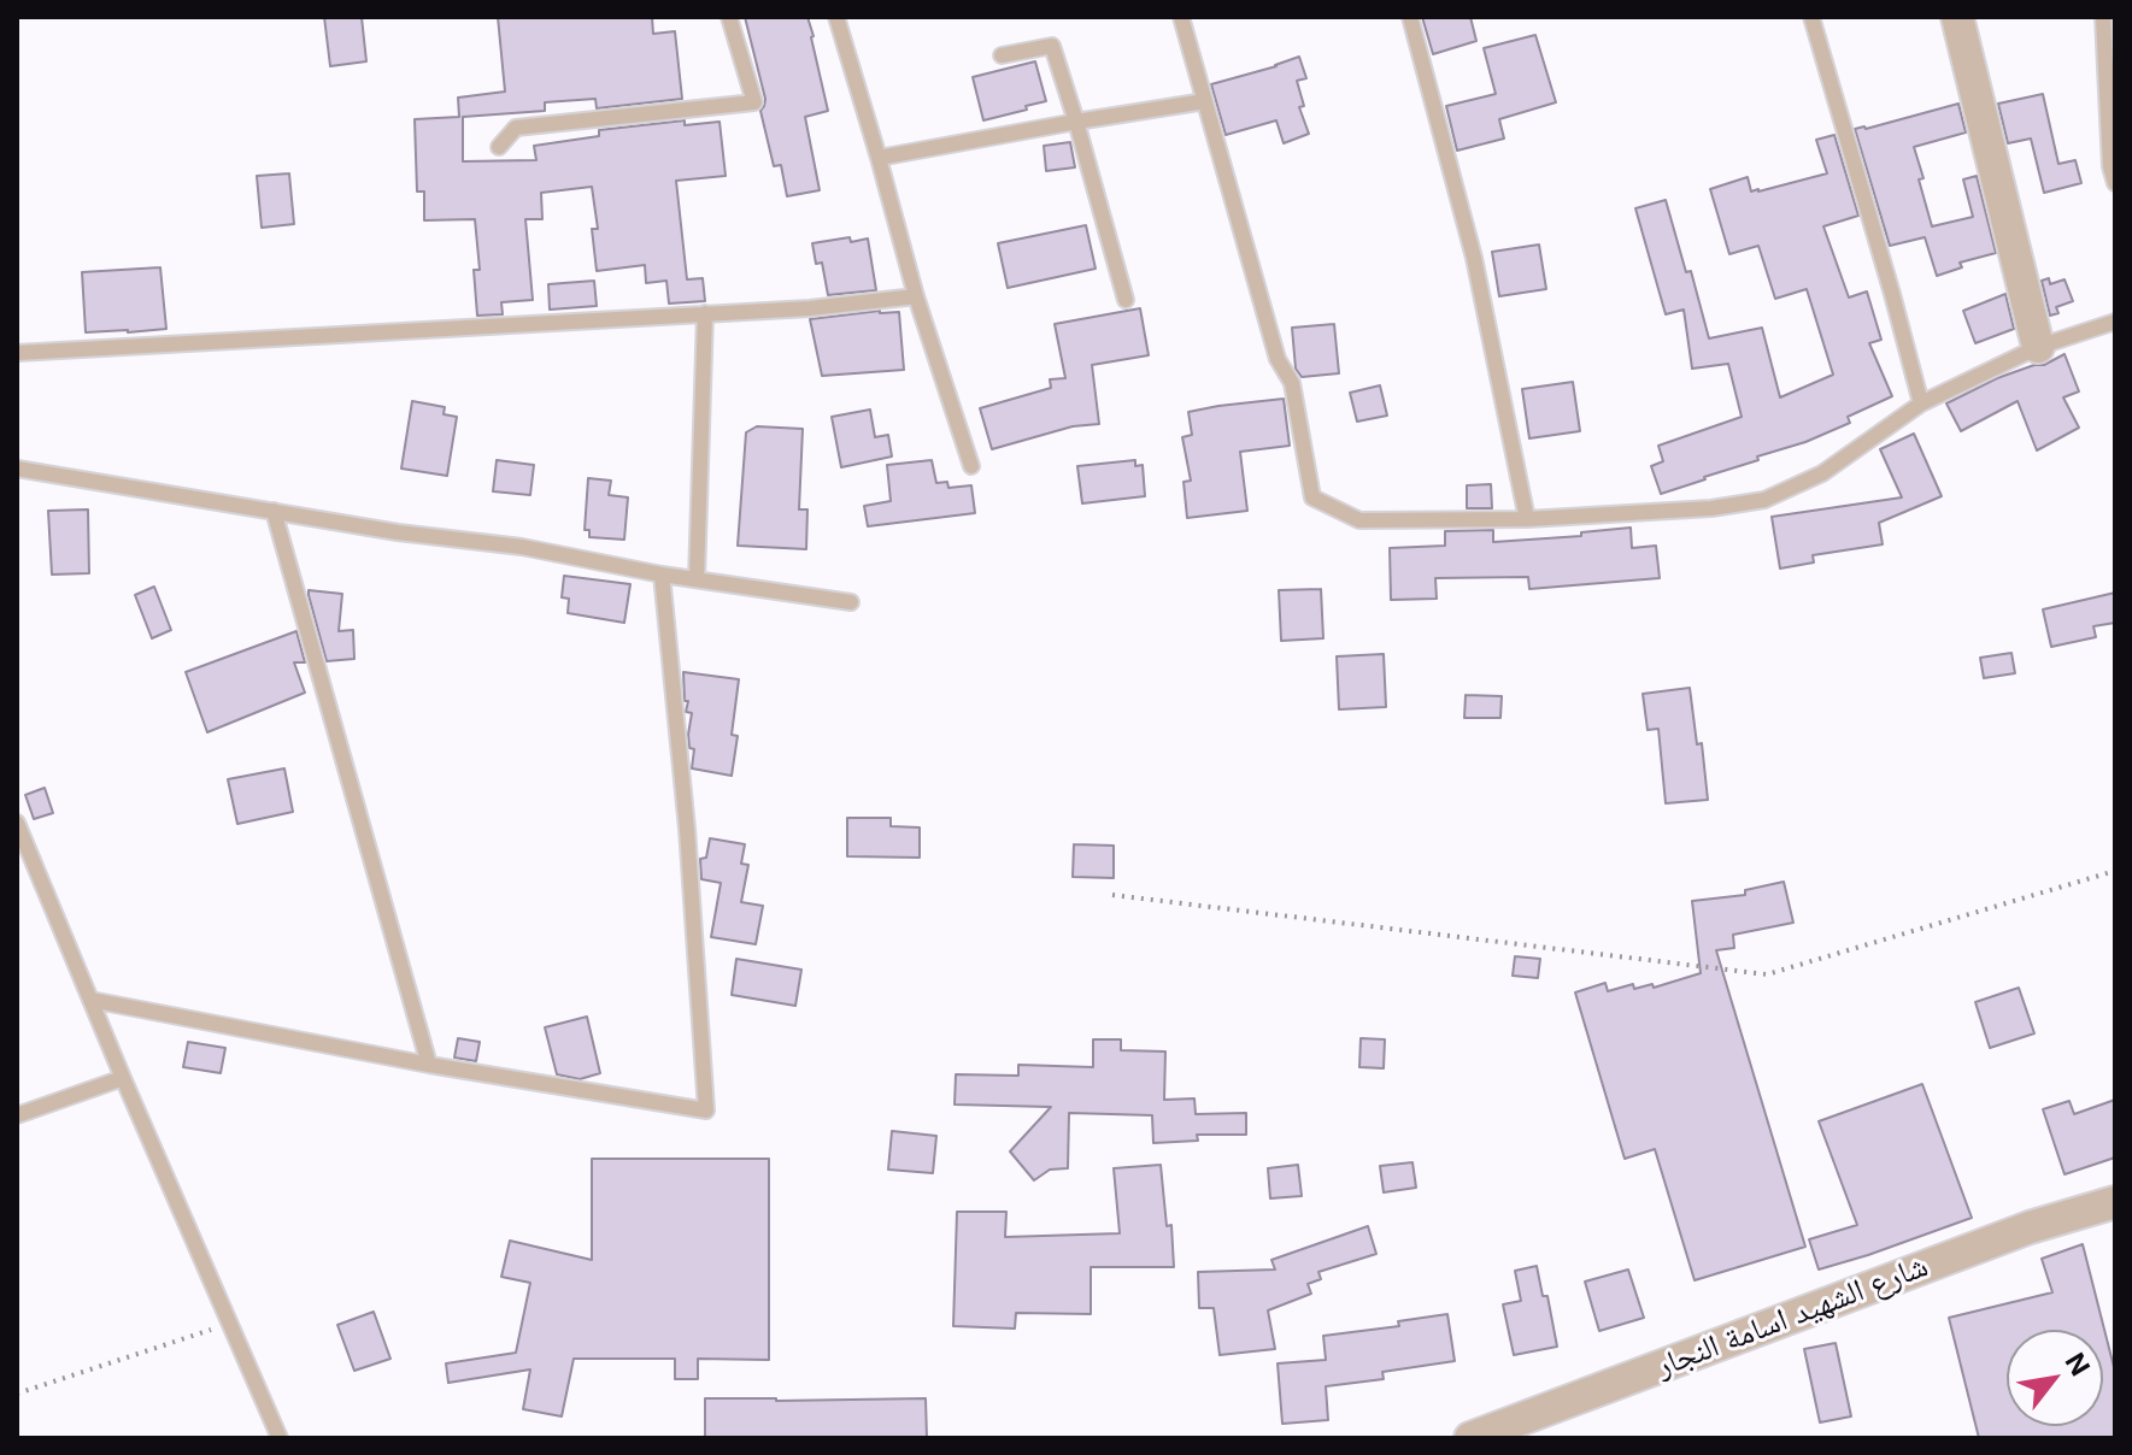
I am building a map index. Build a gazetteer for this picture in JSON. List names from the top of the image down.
{
  "streets": {
    "street": ["شارع الشهيد اسامة النجار"]
  },
  "north": "top right"
}
